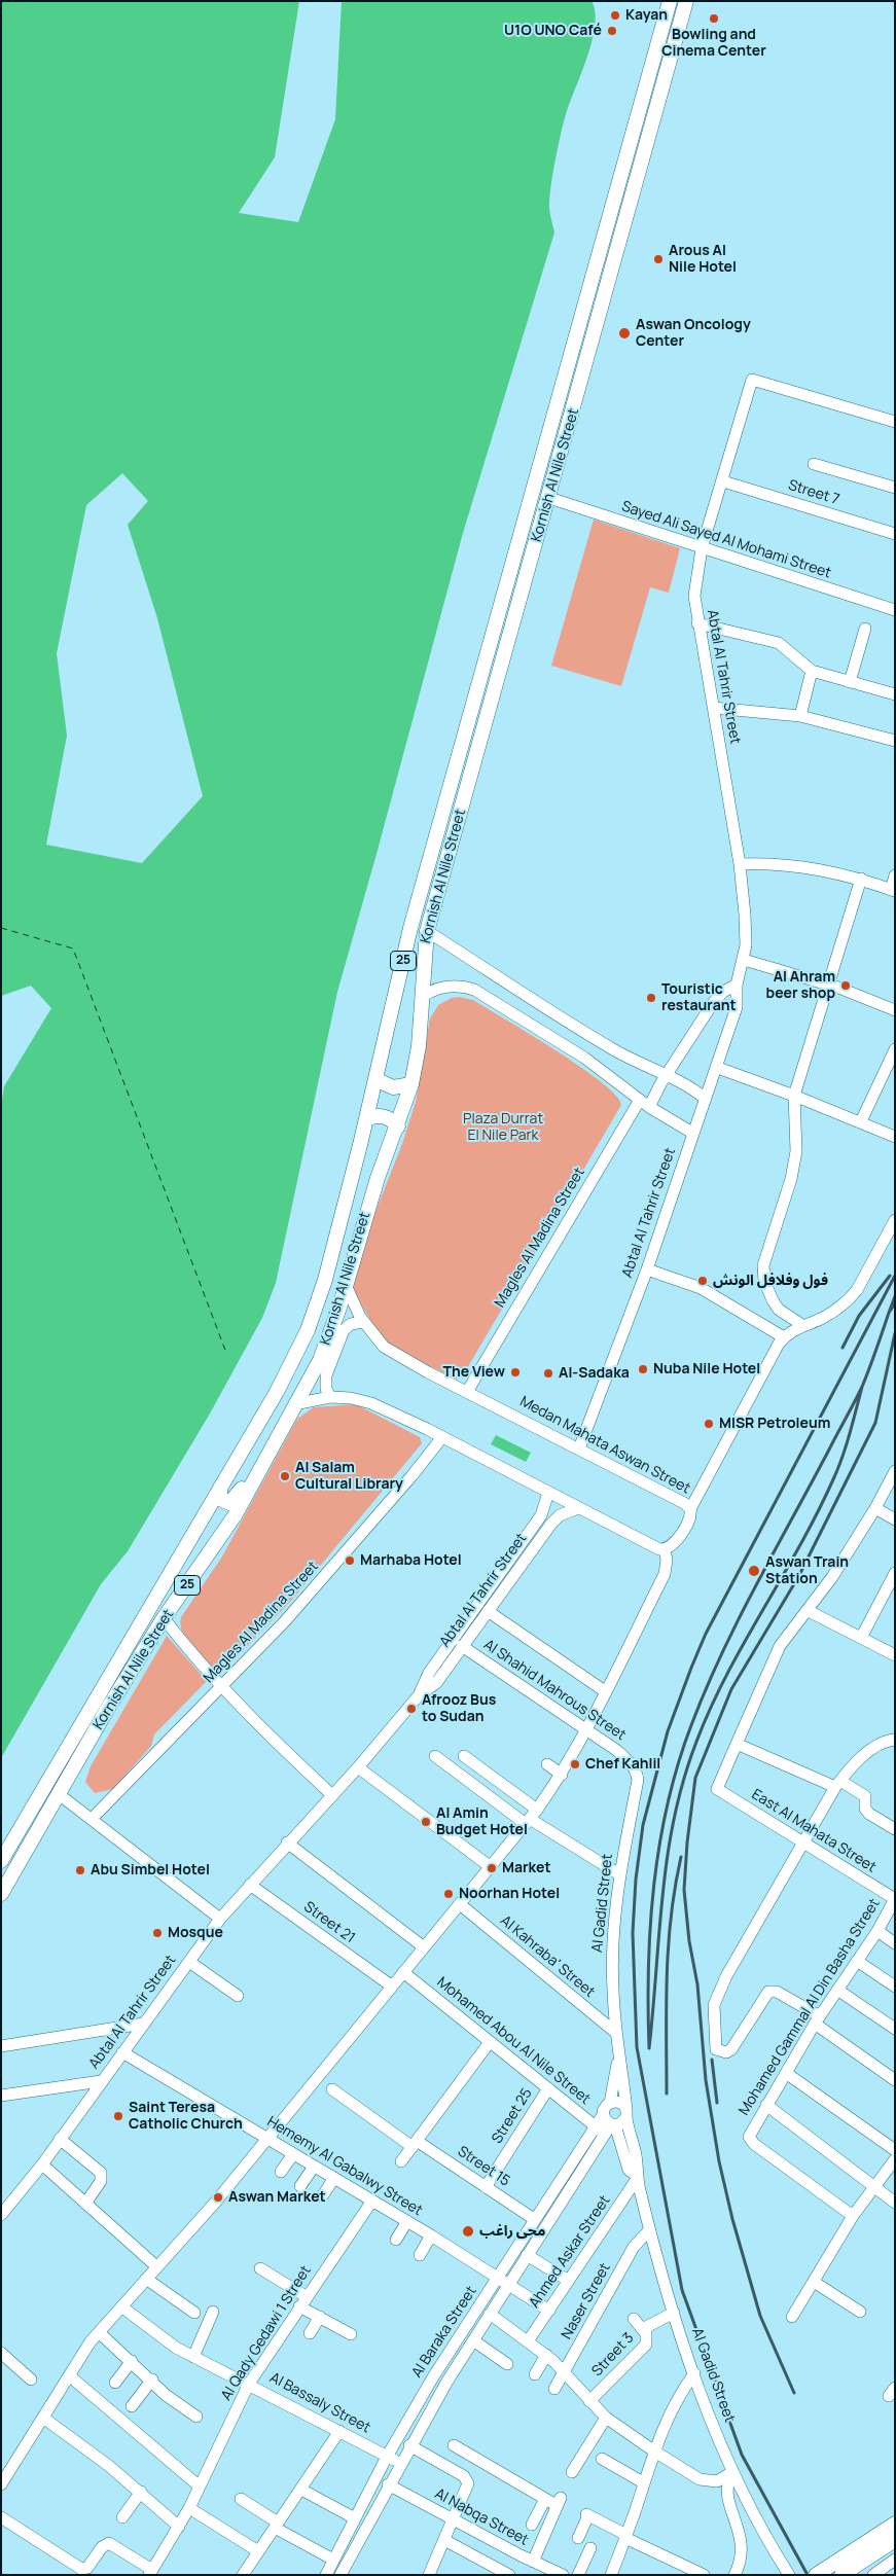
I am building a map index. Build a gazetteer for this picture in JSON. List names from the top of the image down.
{
  "streets": {
    "main road": ["Kornish Al Nile Street", "25"],
    "street": [
      "Street 7",
      "Sayed Ali Sayed Al Mohami Street",
      "Abtal Al Tahrir Street",
      "Magles Al Madina Street",
      "Medan Mahata Aswan Street",
      "Al Shahid Mahrous Street",
      "East Al Mahata Street",
      "Al Gadid Street",
      "Street 21",
      "Al Kahraba' Street",
      "Mohamed Gammal Al Din Basha Street",
      "Mohamed Abou Al Nile Street",
      "Street 25",
      "Hememy Al Gabalwy Street",
      "Street 15",
      "Ahmed Askar Street",
      "Naser Street",
      "Al Baraka Street",
      "Al Qady Gedawi 1 Street",
      "Street 3",
      "Al Bassaly Street",
      "Al Nabqa Street"
    ]
  },
  "crossings": [
    ["Kornish Al Nile Street", "Sayed Ali Sayed Al Mohami Street"],
    ["Kornish Al Nile Street", "Medan Mahata Aswan Street"],
    ["Street 7", "Abtal Al Tahrir Street"],
    ["Sayed Ali Sayed Al Mohami Street", "Abtal Al Tahrir Street"],
    ["Abtal Al Tahrir Street", "Medan Mahata Aswan Street"],
    ["Abtal Al Tahrir Street", "Al Shahid Mahrous Street"],
    ["Abtal Al Tahrir Street", "Street 21"],
    ["Abtal Al Tahrir Street", "Hememy Al Gabalwy Street"],
    ["Magles Al Madina Street", "Medan Mahata Aswan Street"],
    ["Al Shahid Mahrous Street", "Al Gadid Street"],
    ["East Al Mahata Street", "Mohamed Gammal Al Din Basha Street"],
    ["Al Gadid Street", "Al Kahraba' Street"],
    ["Al Gadid Street", "Mohamed Abou Al Nile Street"],
    ["Al Gadid Street", "Ahmed Askar Street"],
    ["Al Gadid Street", "Naser Street"],
    ["Al Gadid Street", "Al Baraka Street"],
    ["Al Gadid Street", "Street 3"],
    ["Mohamed Abou Al Nile Street", "Street 25"],
    ["Mohamed Abou Al Nile Street", "Al Baraka Street"],
    ["Street 25", "Street 15"],
    ["Hememy Al Gabalwy Street", "Ahmed Askar Street"],
    ["Hememy Al Gabalwy Street", "Al Baraka Street"],
    ["Hememy Al Gabalwy Street", "Al Qady Gedawi 1 Street"],
    ["Street 15", "Al Baraka Street"],
    ["Al Baraka Street", "Al Bassaly Street"],
    ["Al Baraka Street", "Al Nabqa Street"],
    ["Al Qady Gedawi 1 Street", "Al Bassaly Street"]
  ],
  "parks": ["Plaza Durrat El Nile Park"],
  "places": [
    "Kayan",
    "Bowling and Cinema Center",
    "U1O UNO Café",
    "Arous Al Nile Hotel",
    "Aswan Oncology Center",
    "Al Ahram beer shop",
    "Touristic restaurant",
    "فول وفلافل الونش",
    "Nuba Nile Hotel",
    "The View",
    "Al-Sadaka",
    "MISR Petroleum",
    "Al Salam Cultural Library",
    "Marhaba Hotel",
    "Aswan Train Station",
    "Afrooz Bus to Sudan",
    "Chef Kahlil",
    "Al Amin Budget Hotel",
    "Market",
    "Abu Simbel Hotel",
    "Noorhan Hotel",
    "Mosque",
    "Saint Teresa Catholic Church",
    "Aswan Market",
    "محى راغب"
  ]
}
